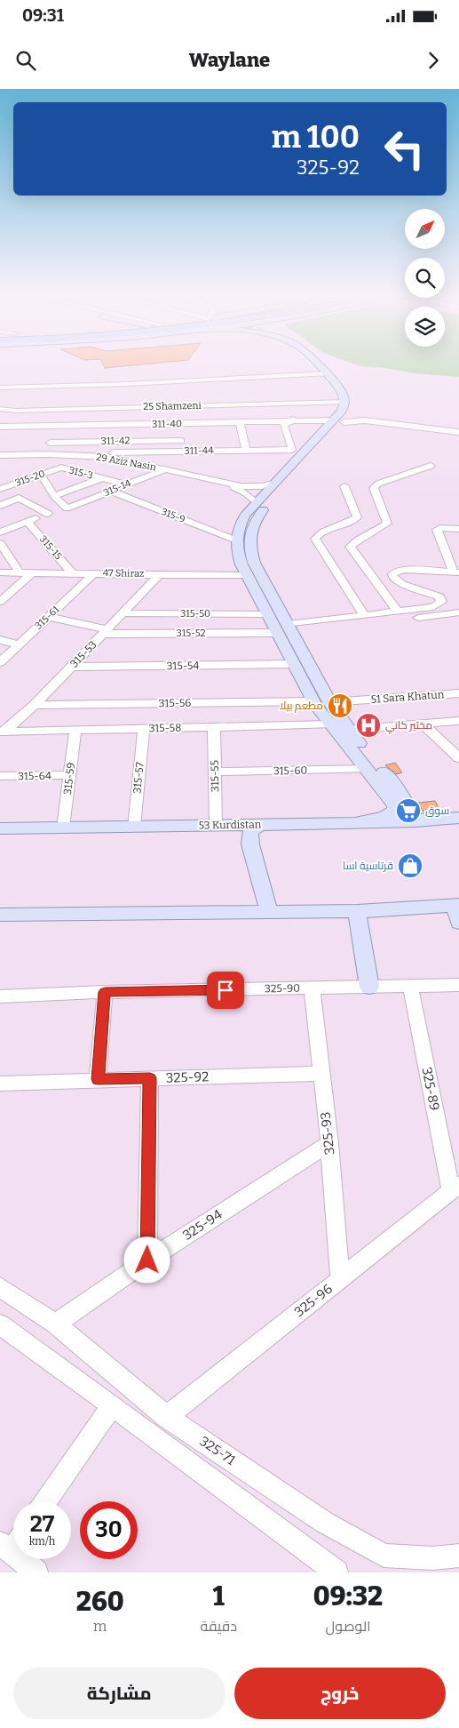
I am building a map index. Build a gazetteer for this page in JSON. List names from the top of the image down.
{
  "streets": {
    "main road": ["53 Kurdistan"],
    "street": [
      "25 Shamzeni",
      "311-40",
      "311-42",
      "311-44",
      "29 Aziz Nasin",
      "315-3",
      "315-20",
      "315-14",
      "315-9",
      "315-15",
      "47 Shiraz",
      "315-50",
      "315-61",
      "315-52",
      "315-53",
      "315-54",
      "51 Sara Khatun",
      "315-56",
      "315-58",
      "315-60",
      "315-64",
      "315-55",
      "315-57",
      "315-59",
      "325-90",
      "325-92",
      "325-89",
      "325-93",
      "325-94",
      "325-96",
      "325-71"
    ]
  },
  "crossings": [
    ["311-40", "311-44"],
    ["311-44", "29 Aziz Nasin"],
    ["29 Aziz Nasin", "315-14"],
    ["315-3", "315-20"],
    ["315-3", "315-14"],
    ["315-14", "315-9"],
    ["315-15", "47 Shiraz"],
    ["47 Shiraz", "315-61"],
    ["47 Shiraz", "315-53"],
    ["315-50", "315-53"],
    ["315-61", "315-52"],
    ["315-52", "315-53"],
    ["315-53", "315-54"],
    ["315-53", "315-56"],
    ["315-53", "315-58"],
    ["315-58", "315-55"],
    ["315-58", "315-57"],
    ["315-58", "315-59"],
    ["315-60", "315-55"],
    ["315-64", "315-59"],
    ["315-55", "53 Kurdistan"],
    ["315-57", "53 Kurdistan"],
    ["315-59", "53 Kurdistan"],
    ["325-90", "325-89"],
    ["325-90", "325-93"],
    ["325-92", "325-93"],
    ["325-89", "325-96"],
    ["325-93", "325-94"],
    ["325-93", "325-96"],
    ["325-94", "325-71"],
    ["325-96", "325-71"]
  ],
  "places": {
    "restaurant": ["مطعم بيلا"],
    "hospital": ["مختبر كاني"],
    "supermarket": ["سوق"],
    "shop": ["قرتاسیة اسا"]
  },
  "north": "top right",
  "page": {
    "status": "09:31",
    "header": "Waylane",
    "turn": ["100 m", "325-92"],
    "speed": "27 km/h",
    "limit": "30",
    "eta": [
      "09:32",
      "الوصول",
      "1",
      "دقيقة",
      "260",
      "m"
    ],
    "buttons": ["خروج", "مشاركة"]
  }
}
